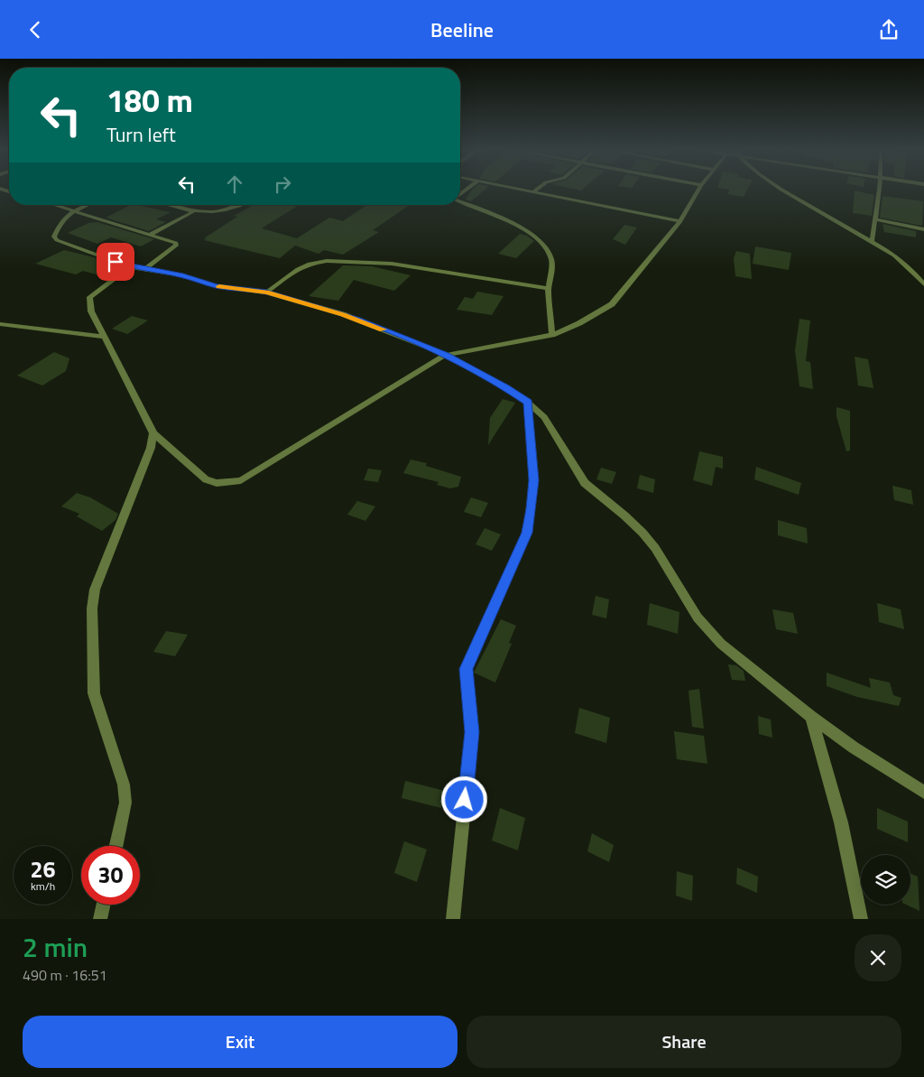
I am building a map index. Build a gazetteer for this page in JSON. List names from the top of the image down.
{
  "page": {
    "header": "Beeline",
    "turn": ["180 m", "Turn left"],
    "speed": "26 km/h",
    "limit": "30",
    "heading": ["2 min", "490 m · 16:51"],
    "buttons": ["Exit", "Share"]
  }
}
